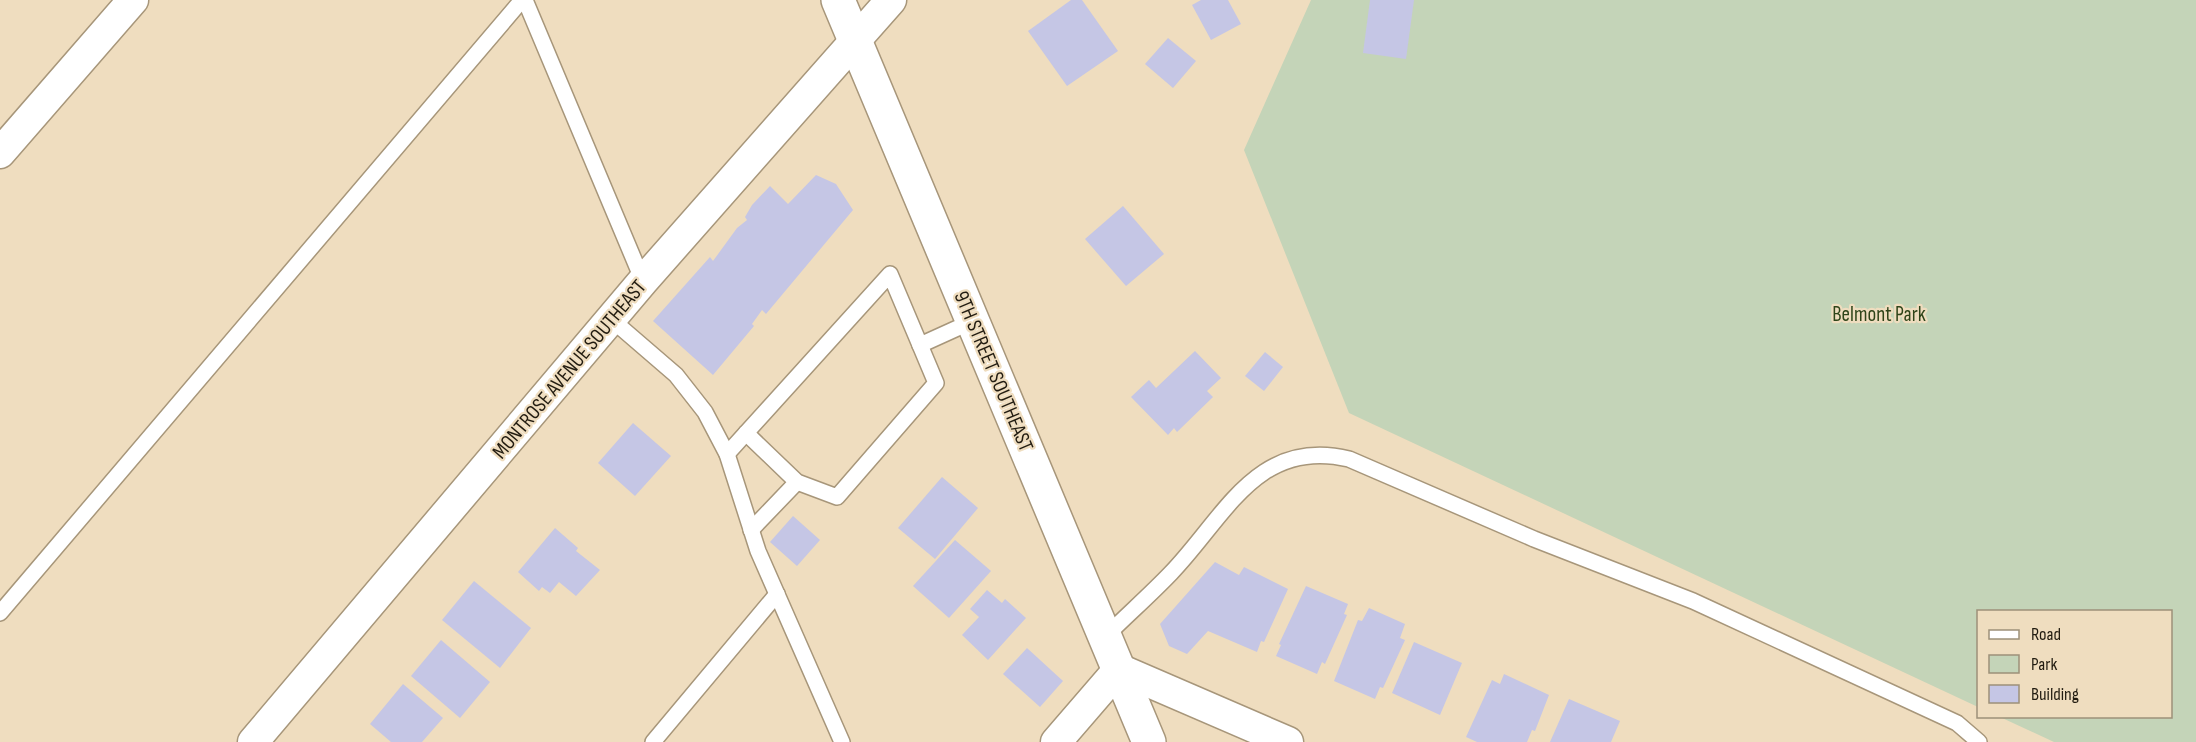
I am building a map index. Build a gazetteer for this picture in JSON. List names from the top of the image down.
{
  "streets": {
    "street": ["MONTROSE AVENUE SOUTHEAST", "9TH STREET SOUTHEAST"]
  },
  "crossings": [
    ["MONTROSE AVENUE SOUTHEAST", "9TH STREET SOUTHEAST"]
  ],
  "parks": ["Belmont Park"],
  "legend": ["Road", "Park", "Building"]
}
